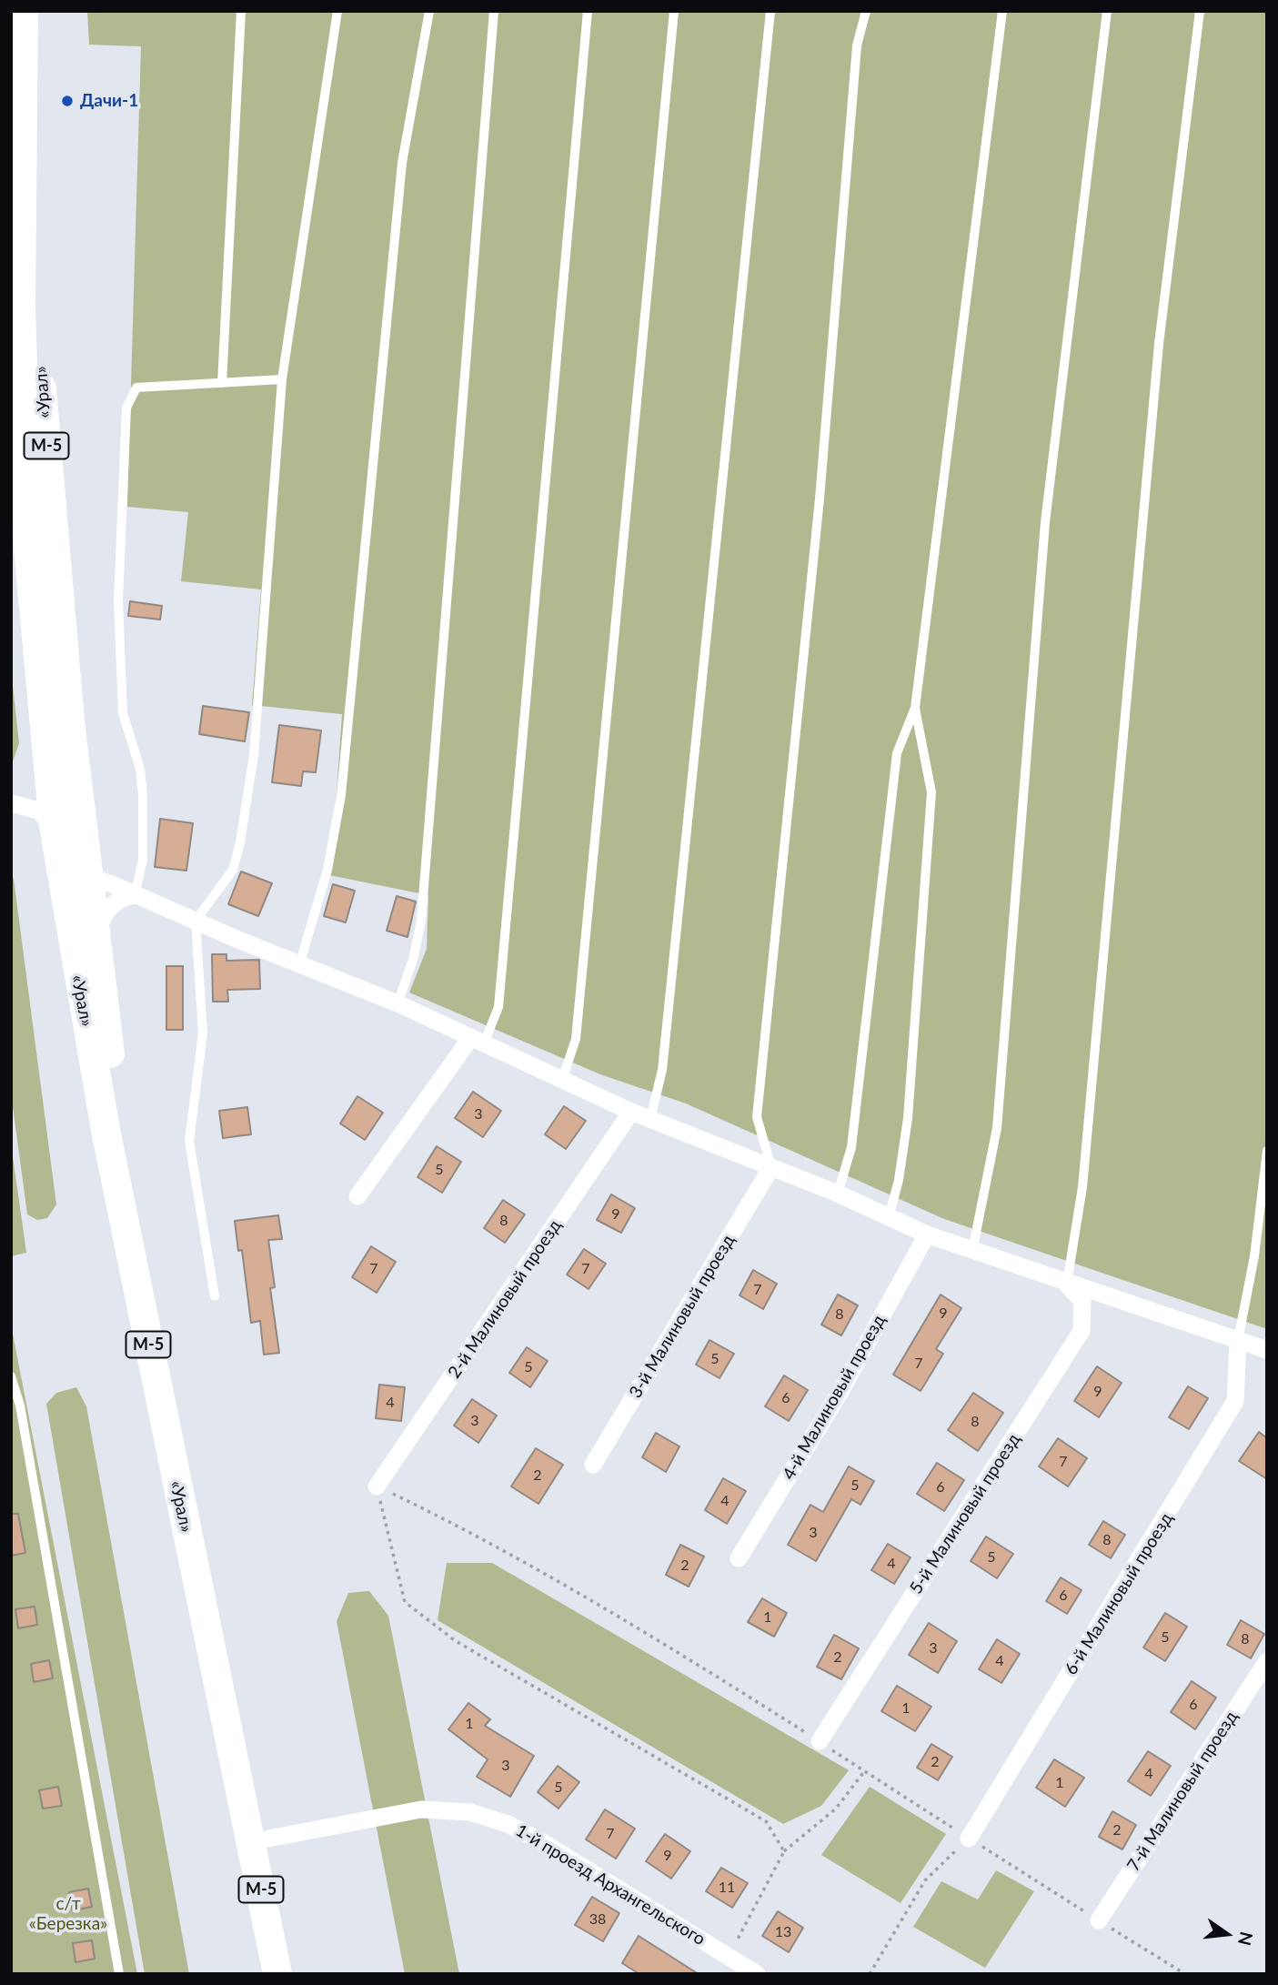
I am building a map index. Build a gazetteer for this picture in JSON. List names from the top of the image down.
{
  "streets": {
    "highway": ["«Урал»", "М-5"],
    "street": [
      "2-й Малиновый проезд",
      "3-й Малиновый проезд",
      "4-й Малиновый проезд",
      "5-й Малиновый проезд",
      "6-й Малиновый проезд",
      "7-й Малиновый проезд",
      "1-й проезд Архангельского"
    ]
  },
  "crossings": [
    ["«Урал»", "1-й проезд Архангельского"]
  ],
  "parks": ["с/т «Березка»"],
  "places": ["Дачи-1"],
  "house_numbers": [
    "3",
    "5",
    "9",
    "8",
    "7",
    "7",
    "7",
    "9",
    "8",
    "5",
    "7",
    "5",
    "9",
    "6",
    "4",
    "3",
    "8",
    "7",
    "2",
    "5",
    "6",
    "4",
    "3",
    "8",
    "5",
    "4",
    "2",
    "6",
    "1",
    "5",
    "8",
    "3",
    "2",
    "4",
    "6",
    "1",
    "1",
    "2",
    "3",
    "4",
    "1",
    "5",
    "2",
    "7",
    "9",
    "11",
    "38",
    "13"
  ],
  "north": "right"
}
